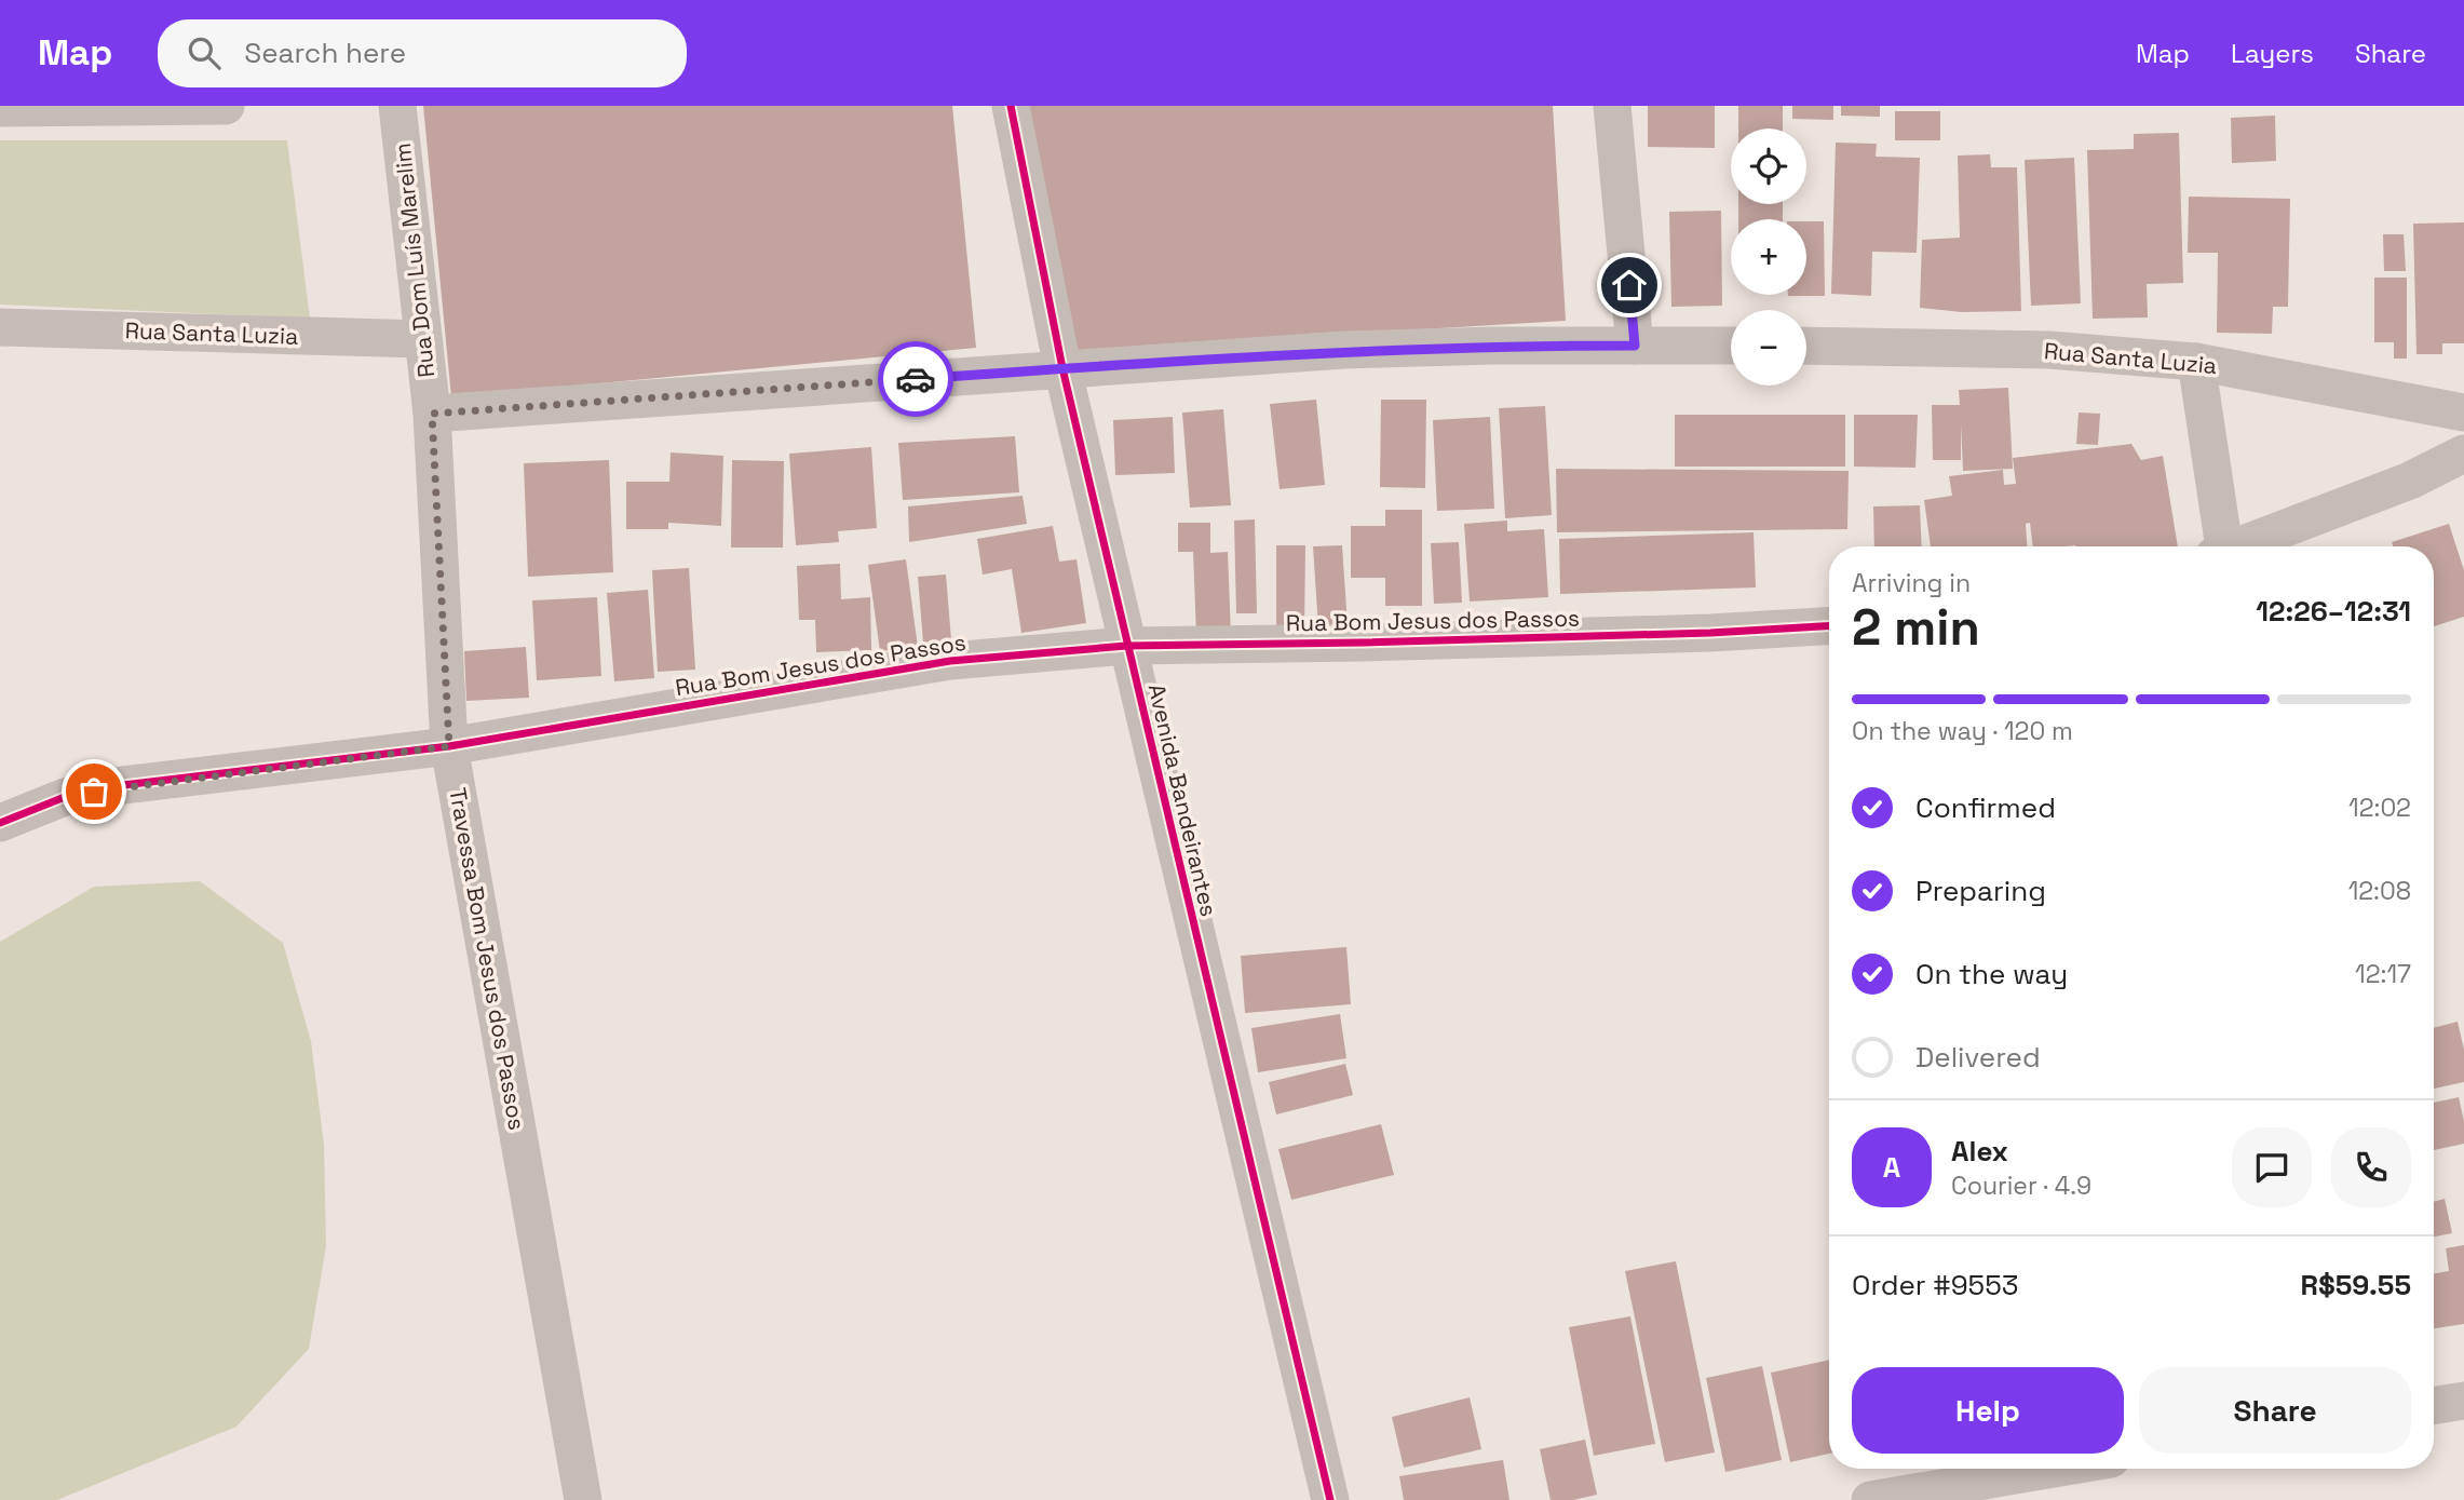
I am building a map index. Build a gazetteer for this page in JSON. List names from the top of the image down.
{
  "streets": {
    "street": [
      "Rua Dom Luís Marelim",
      "Rua Santa Luzia",
      "Rua Bom Jesus dos Passos",
      "Avenida Bandeirantes",
      "Travessa Bom Jesus dos Passos"
    ]
  },
  "crossings": [
    ["Rua Dom Luís Marelim", "Rua Santa Luzia"],
    ["Rua Dom Luís Marelim", "Travessa Bom Jesus dos Passos"],
    ["Rua Bom Jesus dos Passos", "Avenida Bandeirantes"],
    ["Rua Bom Jesus dos Passos", "Travessa Bom Jesus dos Passos"]
  ],
  "page": {
    "header": "Map",
    "search": "Search here",
    "nav": ["Map", "Layers", "Share"],
    "map_buttons": ["+", "−"],
    "heading": ["2 min", "Arriving in", "12:26–12:31"],
    "panel": [
      "Alex",
      "Courier · 4.9",
      "Order #9553",
      "R$59.55"
    ],
    "bar": "On the way · 120 m",
    "list": [
      ["Confirmed", "12:02"],
      ["Preparing", "12:08"],
      ["On the way", "12:17"],
      "Delivered"
    ],
    "round": "A",
    "buttons": ["Help", "Share"]
  }
}
